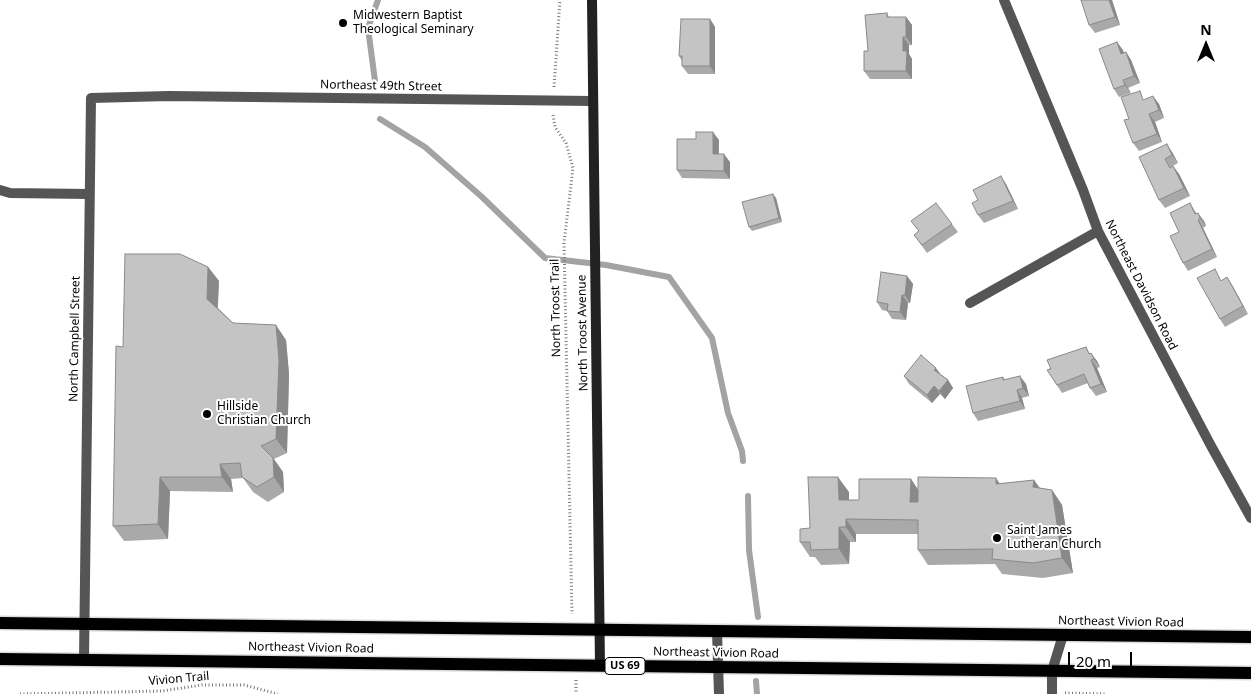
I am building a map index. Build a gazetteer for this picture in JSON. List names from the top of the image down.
{
  "streets": {
    "main road": ["Northeast Vivion Road", "US 69"],
    "street": [
      "Northeast 49th Street",
      "Northeast Davidson Road",
      "North Troost Avenue",
      "North Campbell Street"
    ],
    "path": ["North Troost Trail", "Vivion Trail"]
  },
  "crossings": [
    ["Northeast 49th Street", "North Troost Trail"],
    ["Northeast 49th Street", "North Troost Avenue"],
    ["Northeast 49th Street", "North Campbell Street"],
    ["North Troost Avenue", "Northeast Vivion Road"],
    ["North Campbell Street", "Northeast Vivion Road"]
  ],
  "places": ["Midwestern Baptist Theological Seminary", "Hillside Christian Church", "Saint James Lutheran Church"],
  "scale_bar": "20 m",
  "north": "top"
}
